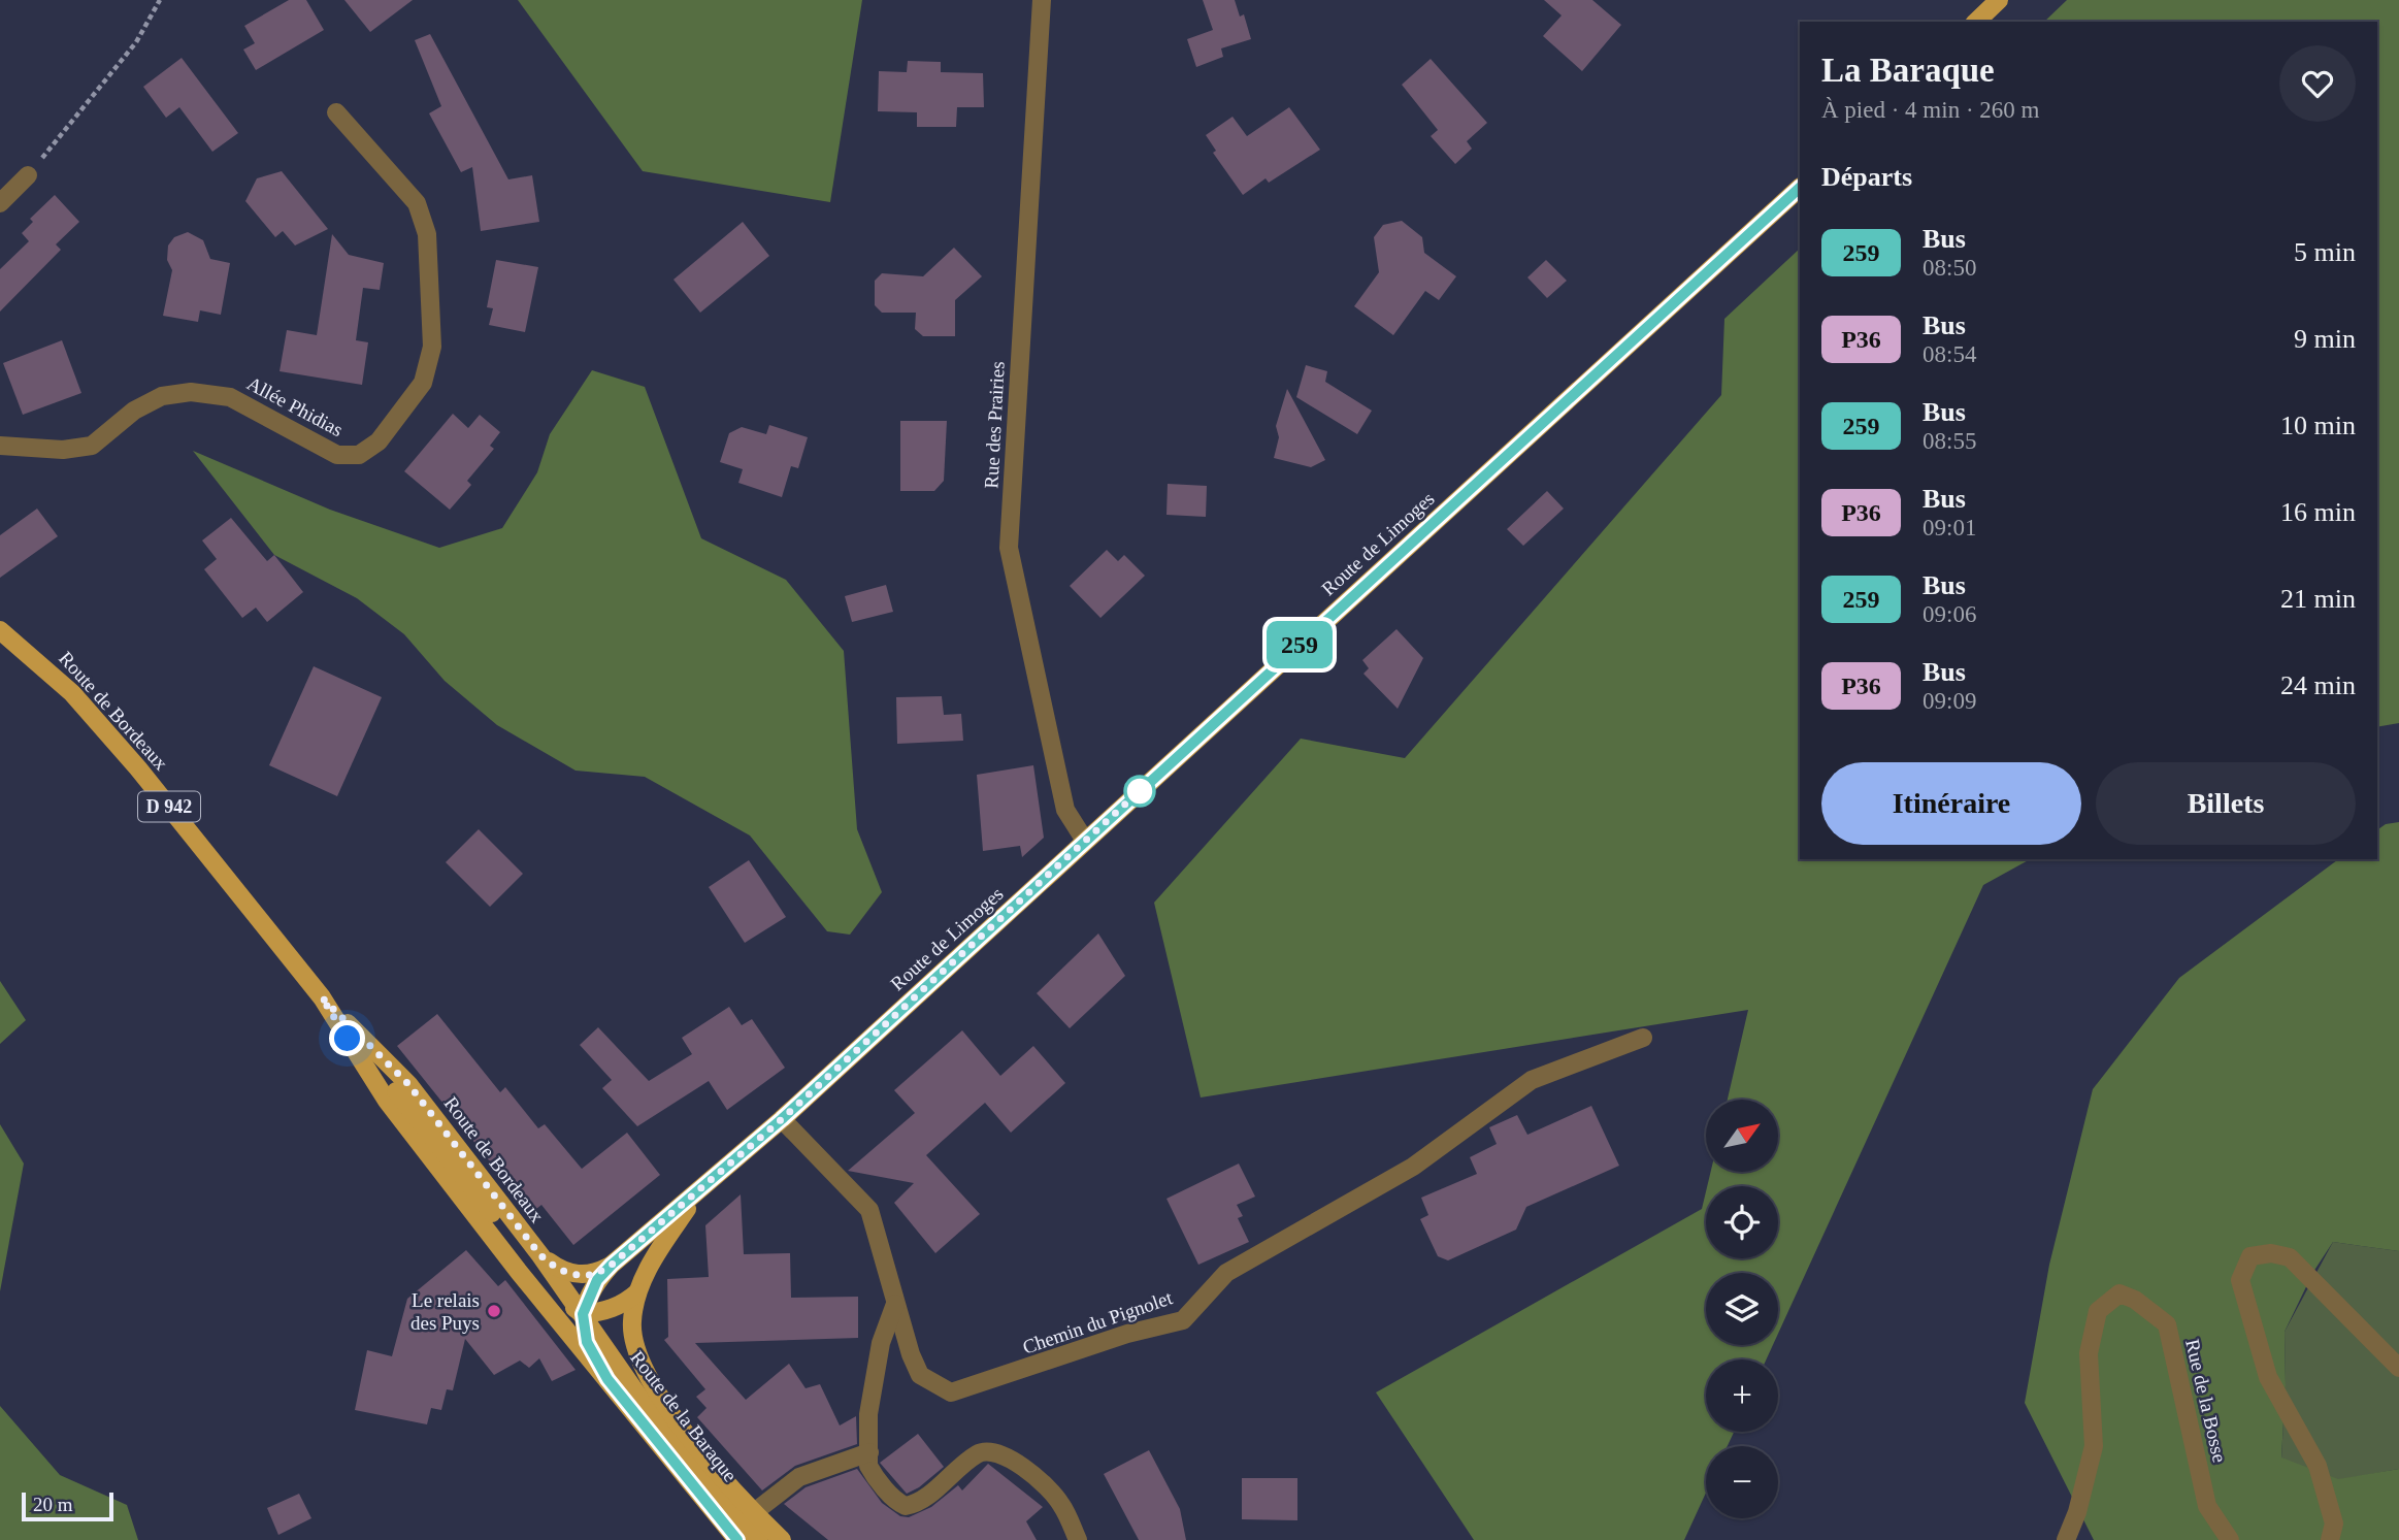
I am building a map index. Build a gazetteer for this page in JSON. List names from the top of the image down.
{
  "streets": {
    "main road": [
      "Route de Limoges",
      "Route de Bordeaux",
      "D 942",
      "Route de la Baraque"
    ],
    "street": [
      "Allée Phidias",
      "Rue des Prairies",
      "Chemin du Pignolet",
      "Rue de la Bosse"
    ]
  },
  "crossings": [
    ["Rue des Prairies", "Route de Limoges"],
    ["Route de Limoges", "Chemin du Pignolet"],
    ["Route de Limoges", "Route de la Baraque"],
    ["Route de Bordeaux", "D 942"],
    ["Route de Bordeaux", "Route de la Baraque"],
    ["D 942", "Route de la Baraque"]
  ],
  "places": ["Le relais des Puys"],
  "lines": ["bus line 259"],
  "scale_bar": "20 m",
  "north": "top right",
  "page": {
    "on_map": "259",
    "heading": [
      ["La Baraque", "À pied · 4 min · 260 m"],
      "Départs"
    ],
    "list": [
      {
        "mark": "259",
        "name": "Bus",
        "note": "08:50",
        "value": "5 min"
      },
      {
        "mark": "P36",
        "name": "Bus",
        "note": "08:54",
        "value": "9 min"
      },
      {
        "mark": "259",
        "name": "Bus",
        "note": "08:55",
        "value": "10 min"
      },
      {
        "mark": "P36",
        "name": "Bus",
        "note": "09:01",
        "value": "16 min"
      },
      {
        "mark": "259",
        "name": "Bus",
        "note": "09:06",
        "value": "21 min"
      },
      {
        "mark": "P36",
        "name": "Bus",
        "note": "09:09",
        "value": "24 min"
      }
    ],
    "buttons": ["Itinéraire", "Billets"],
    "map_buttons": ["+", "−"],
    "scale": "20 m"
  }
}
